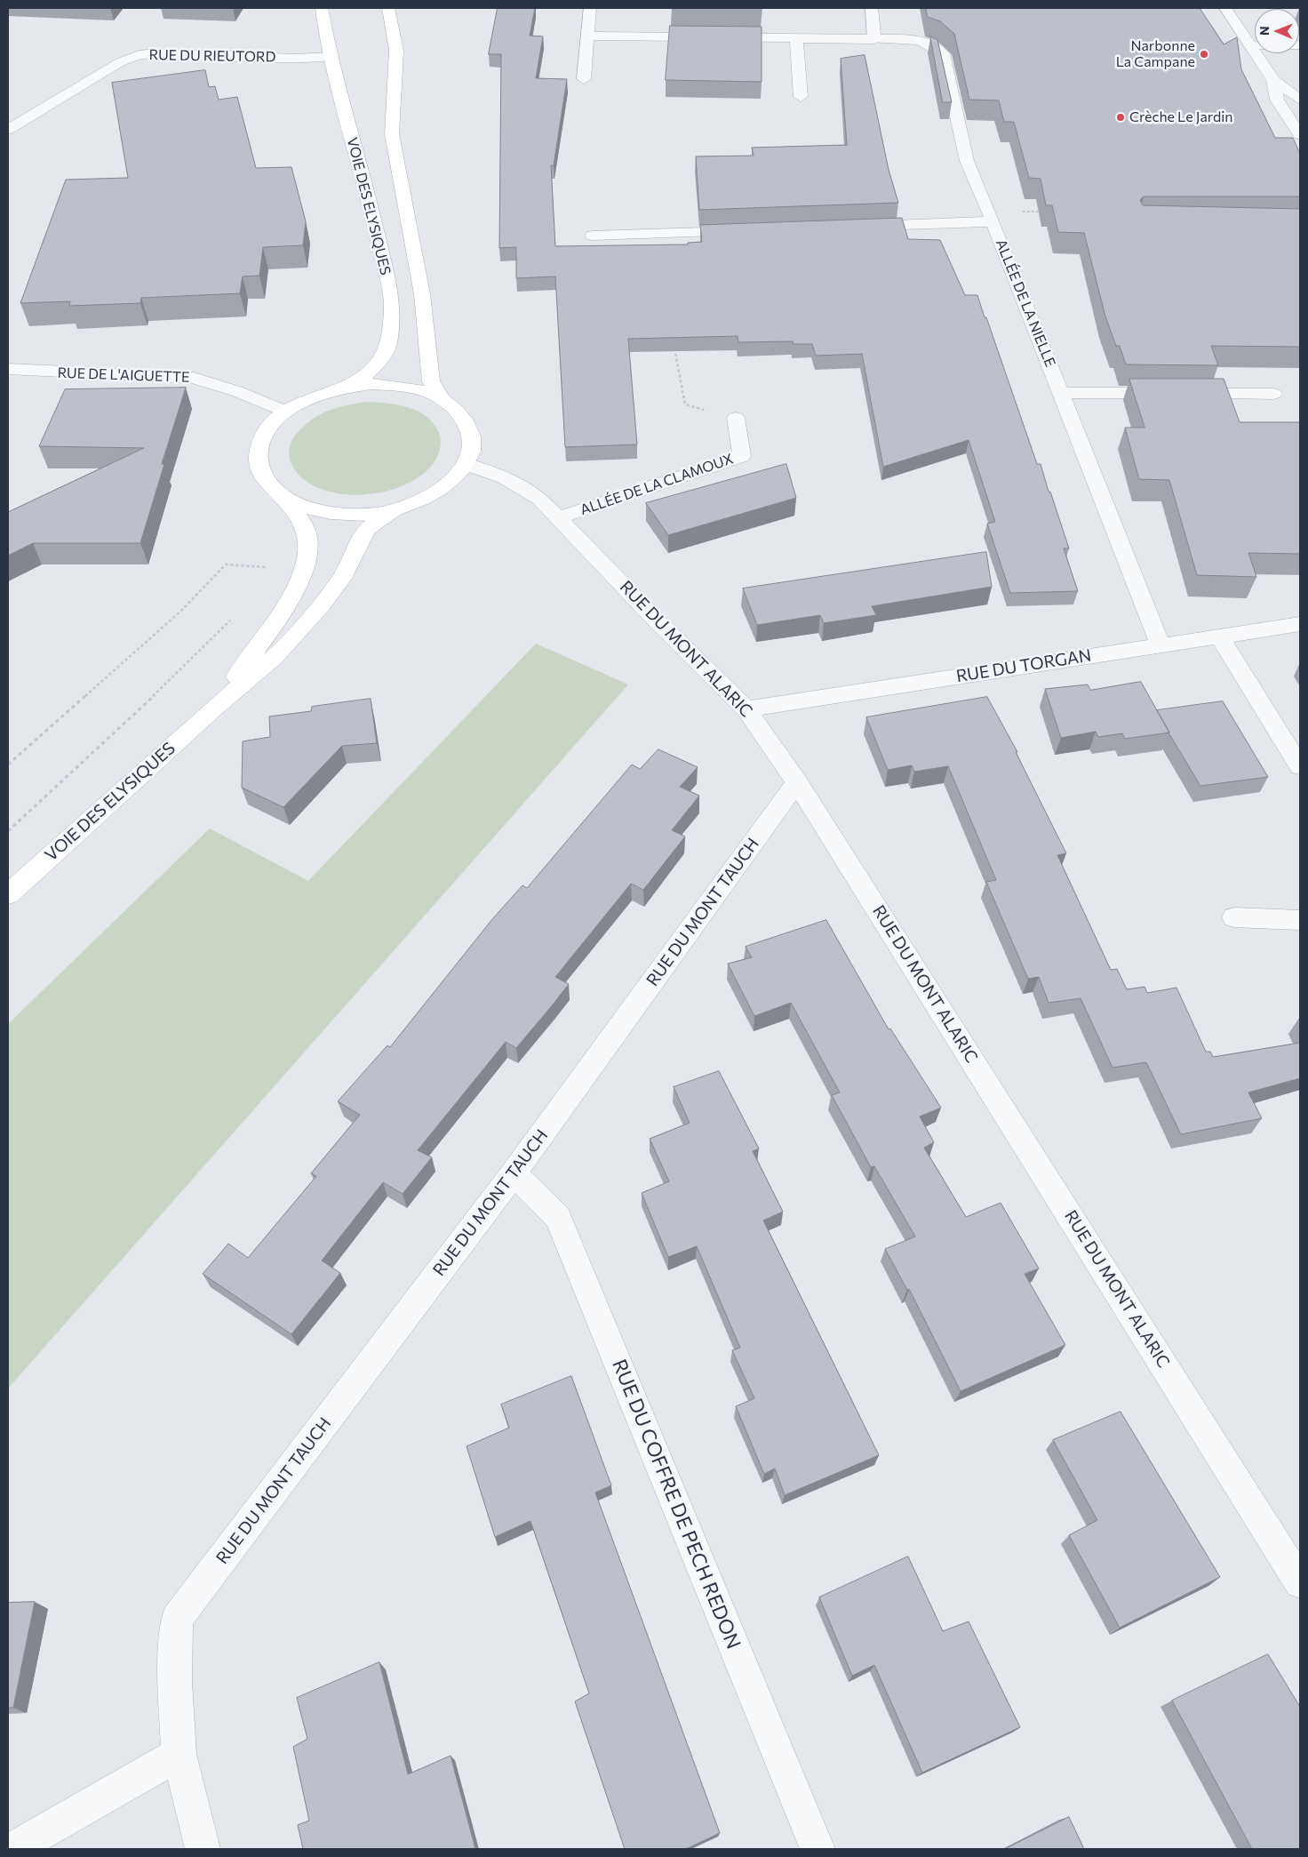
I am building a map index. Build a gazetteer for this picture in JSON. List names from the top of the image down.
{
  "streets": {
    "street": [
      "RUE DU RIEUTORD",
      "VOIE DES ELYSIQUES",
      "ALLÉE DE LA NIELLE",
      "RUE DE L'AIGUETTE",
      "ALLÉE DE LA CLAMOUX",
      "RUE DU MONT ALARIC",
      "RUE DU TORGAN",
      "RUE DU MONT TAUCH",
      "RUE DU COFFRE DE PECH REDON"
    ]
  },
  "crossings": [
    ["RUE DU RIEUTORD", "VOIE DES ELYSIQUES"],
    ["ALLÉE DE LA NIELLE", "RUE DU TORGAN"],
    ["ALLÉE DE LA CLAMOUX", "RUE DU MONT ALARIC"],
    ["RUE DU MONT ALARIC", "RUE DU TORGAN"],
    ["RUE DU MONT ALARIC", "RUE DU MONT TAUCH"],
    ["RUE DU MONT TAUCH", "RUE DU COFFRE DE PECH REDON"]
  ],
  "places": ["Narbonne La Campane", "Crèche Le Jardin"],
  "north": "left"
}
